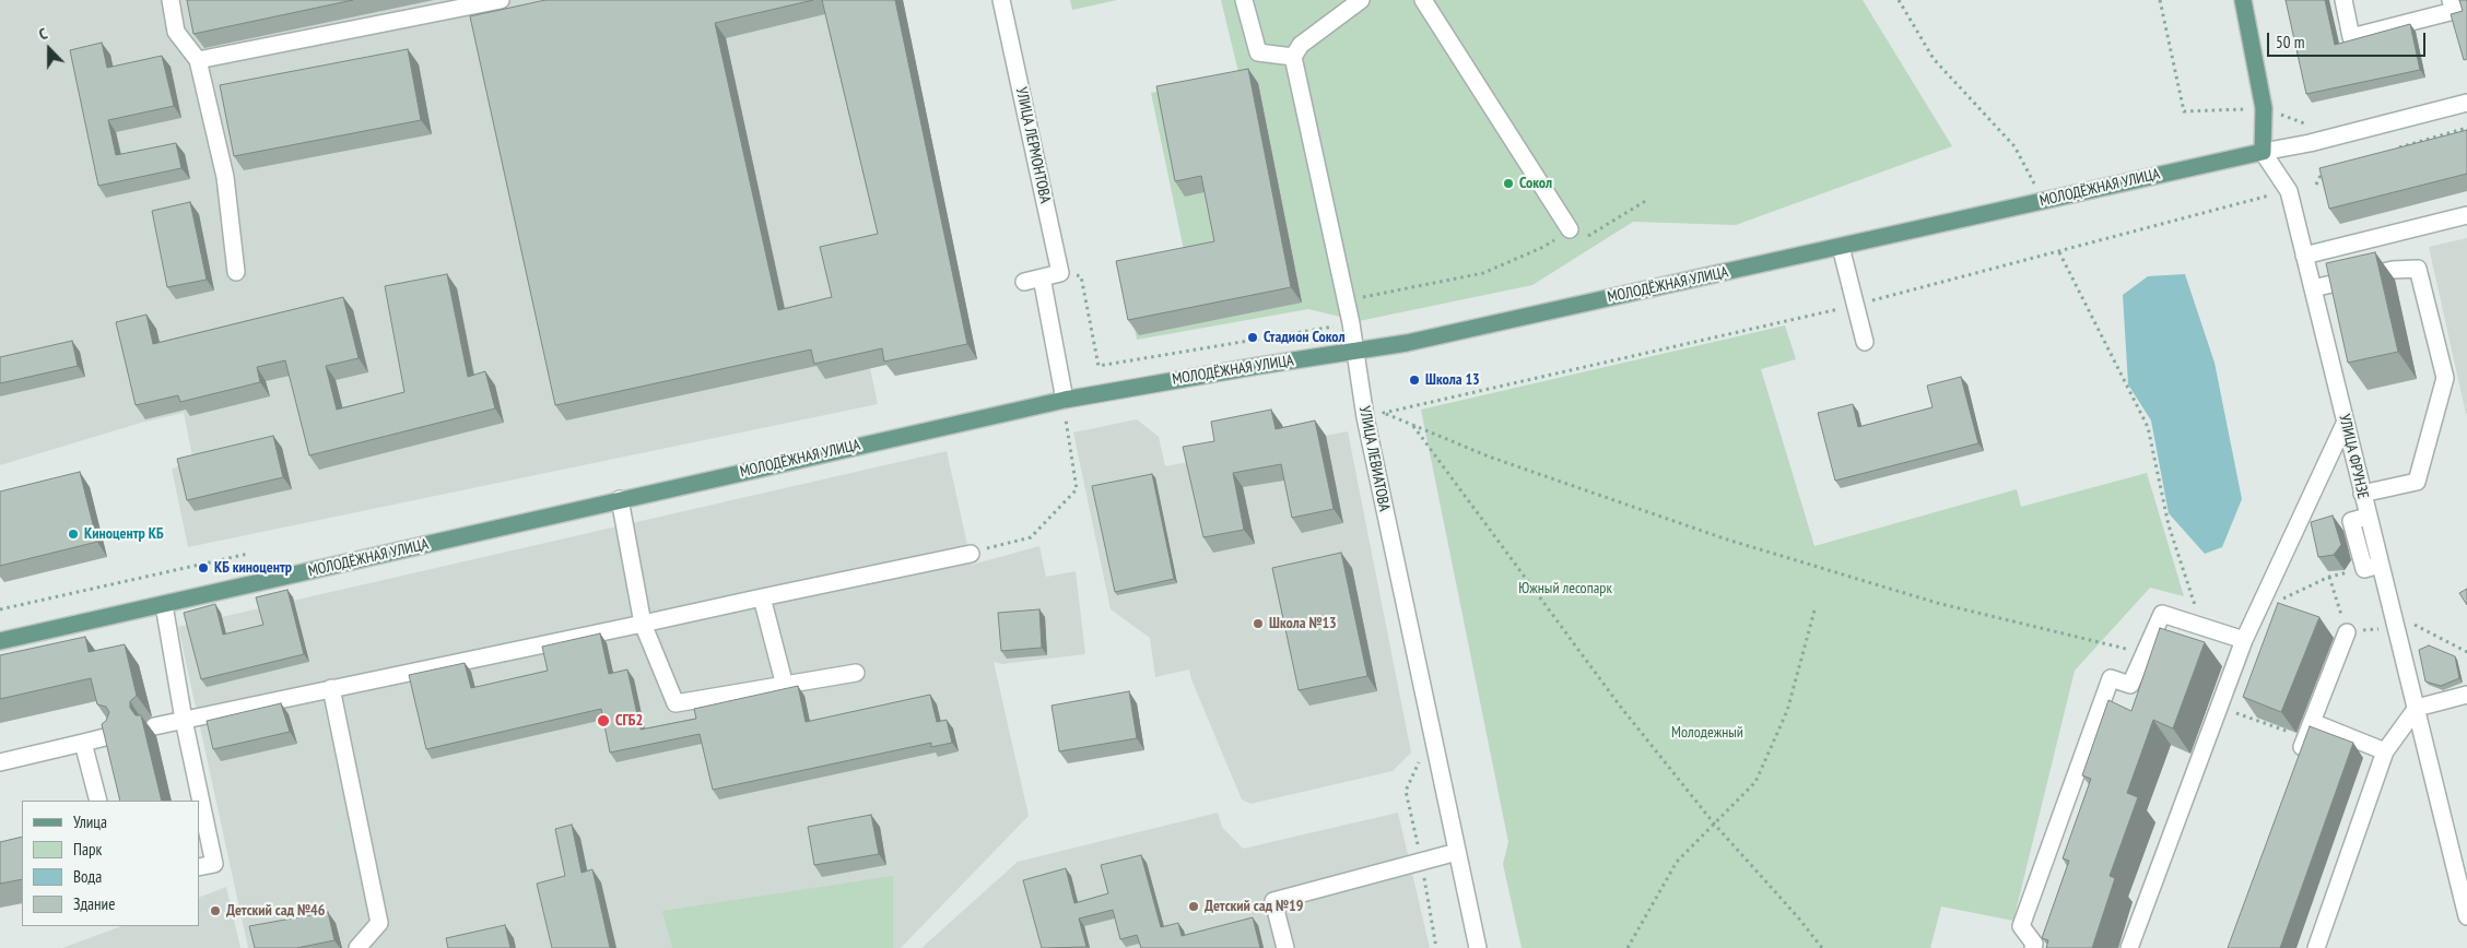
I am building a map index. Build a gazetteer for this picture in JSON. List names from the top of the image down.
{
  "streets": {
    "main road": ["МОЛОДЁЖНАЯ УЛИЦА"],
    "street": ["УЛИЦА ЛЕРМОНТОВА", "УЛИЦА ФРУНЗЕ", "УЛИЦА ЛЕВИАТОВА"]
  },
  "crossings": [
    ["МОЛОДЁЖНАЯ УЛИЦА", "УЛИЦА ФРУНЗЕ"],
    ["МОЛОДЁЖНАЯ УЛИЦА", "УЛИЦА ЛЕВИАТОВА"]
  ],
  "parks": ["Южный лесопарк", "Молодежный"],
  "places": [
    "Сокол",
    "Стадион Сокол",
    "Школа 13",
    "Киноцентр КБ",
    "КБ киноцентр",
    "Школа №13",
    "СГБ2",
    "Детский сад №19",
    "Детский сад №46"
  ],
  "legend": [
    "Улица",
    "Парк",
    "Вода",
    "Здание"
  ],
  "scale_bar": "50 m",
  "north": "top"
}
